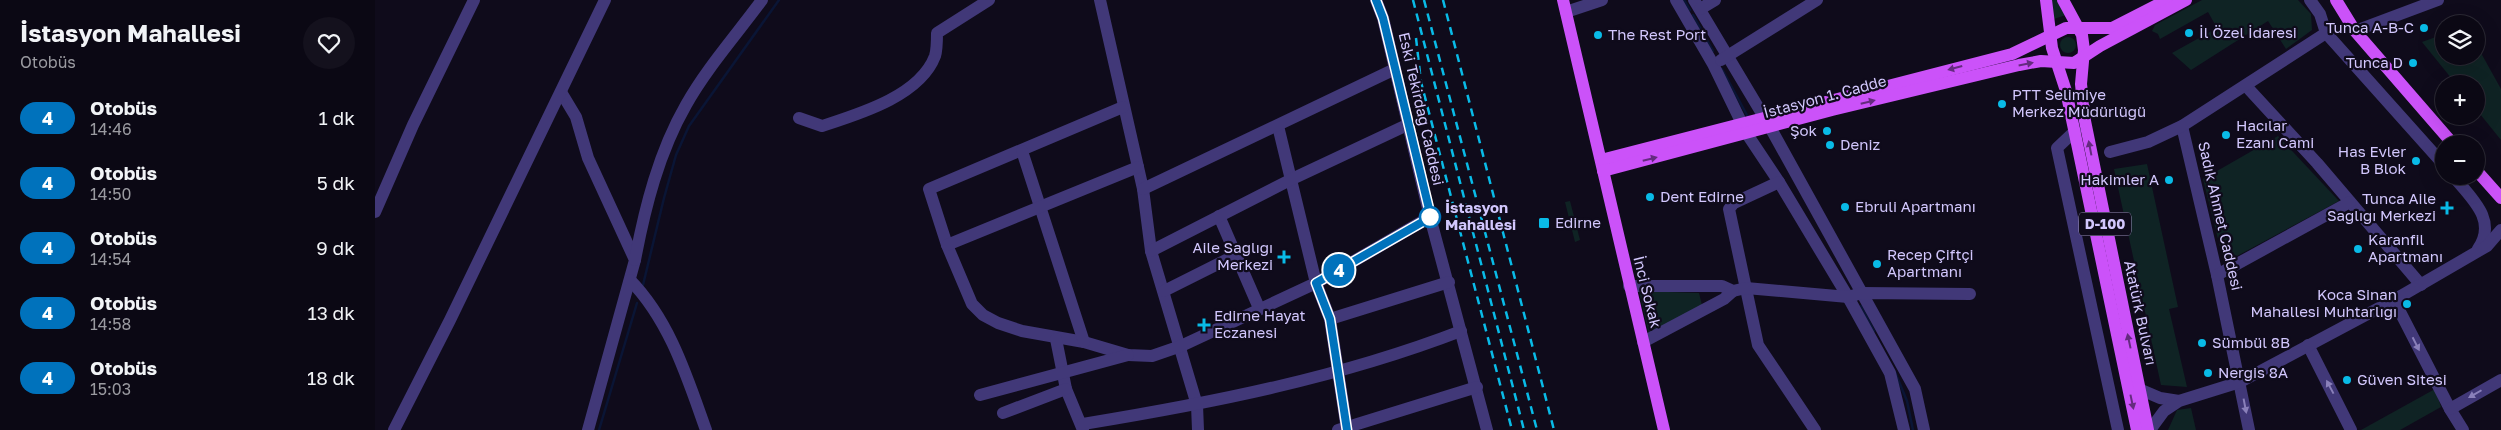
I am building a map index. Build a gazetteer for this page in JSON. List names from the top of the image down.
{
  "streets": {
    "main road": [
      "İstasyon 1. Cadde",
      "D-100",
      "İnci Sokak",
      "Atatürk Bulvarı"
    ],
    "street": ["Eski Tekirdağ Caddesi", "Sadık Ahmet Caddesi"]
  },
  "crossings": [
    ["İstasyon 1. Cadde", "İnci Sokak"],
    ["İstasyon 1. Cadde", "Atatürk Bulvarı"]
  ],
  "places": {
    "other": [
      "Tunca A-B-C",
      "İl Özel İdaresi",
      "The Rest Port",
      "Tunca D",
      "PTT Selimiye Merkez Müdürlüğü",
      "Şok",
      "Hacılar Ezanı Cami",
      "Deniz",
      "Has Evler B Blok",
      "Hakimler A",
      "Dent Edirne",
      "Ebruli Apartmanı",
      "İstasyon Mahallesi",
      "Karanfil Apartmanı",
      "Recep Çiftçi Apartmanı",
      "Koca Sinan Mahallesi Muhtarlığı",
      "Sümbül 8B",
      "Nergis 8A",
      "Güven Sitesi"
    ],
    "health": ["Tunca Aile Sağlığı Merkezi", "Aile Sağlığı Merkezi", "Edirne Hayat Eczanesi"],
    "transit": ["Edirne"]
  },
  "lines": ["bus line 4"],
  "page": {
    "heading": ["İstasyon Mahallesi", "Otobüs"],
    "on_map": "4",
    "map_buttons": ["+", "−"],
    "list": [
      {
        "mark": "4",
        "name": "Otobüs",
        "note": "14:46",
        "value": "1 dk"
      },
      {
        "mark": "4",
        "name": "Otobüs",
        "note": "14:50",
        "value": "5 dk"
      },
      {
        "mark": "4",
        "name": "Otobüs",
        "note": "14:54",
        "value": "9 dk"
      },
      {
        "mark": "4",
        "name": "Otobüs",
        "note": "14:58",
        "value": "13 dk"
      },
      {
        "mark": "4",
        "name": "Otobüs",
        "note": "15:03",
        "value": "18 dk"
      }
    ]
  }
}
